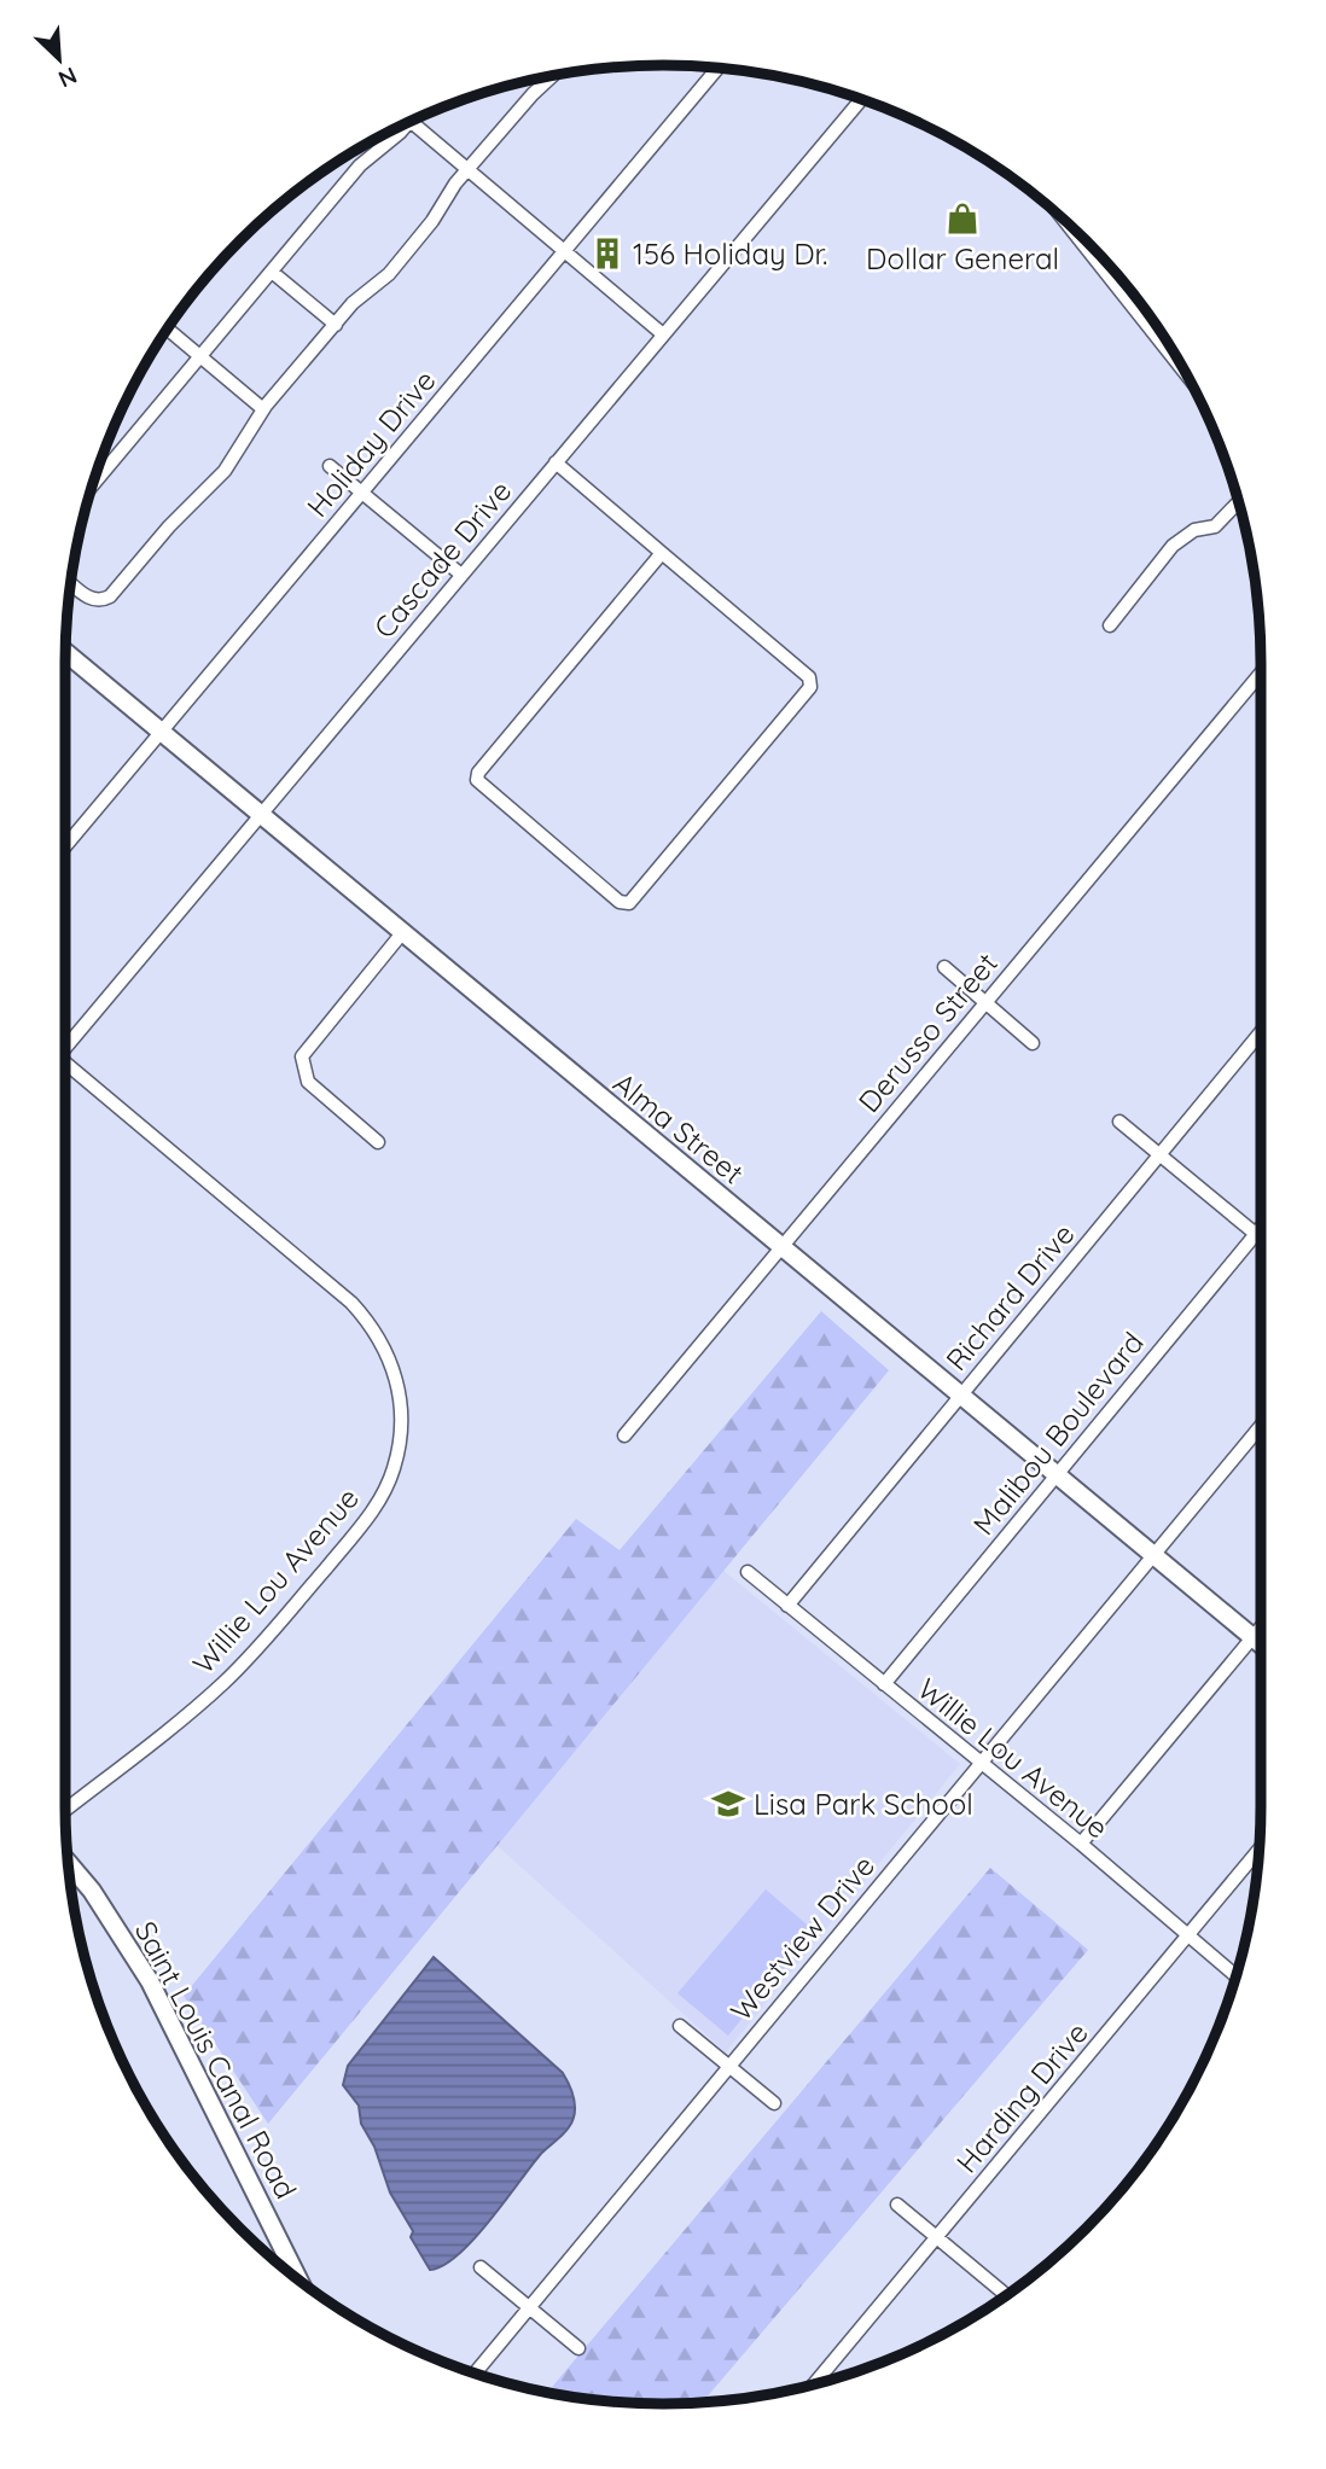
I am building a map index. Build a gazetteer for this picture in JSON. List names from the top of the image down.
{
  "streets": {
    "street": [
      "Holiday Drive",
      "Cascade Drive",
      "Derusso Street",
      "Alma Street",
      "Richard Drive",
      "Malibou Boulevard",
      "Willie Lou Avenue",
      "Westview Drive",
      "Saint Louis Canal Road",
      "Harding Drive"
    ]
  },
  "crossings": [
    ["Holiday Drive", "Alma Street"],
    ["Cascade Drive", "Alma Street"],
    ["Derusso Street", "Alma Street"],
    ["Alma Street", "Richard Drive"],
    ["Alma Street", "Malibou Boulevard"],
    ["Alma Street", "Westview Drive"],
    ["Richard Drive", "Willie Lou Avenue"],
    ["Malibou Boulevard", "Willie Lou Avenue"],
    ["Willie Lou Avenue", "Westview Drive"],
    ["Willie Lou Avenue", "Harding Drive"]
  ],
  "places": {
    "shop": ["Dollar General"],
    "building": ["156 Holiday Dr."],
    "school or university": ["Lisa Park School"]
  },
  "north": "bottom right"
}
